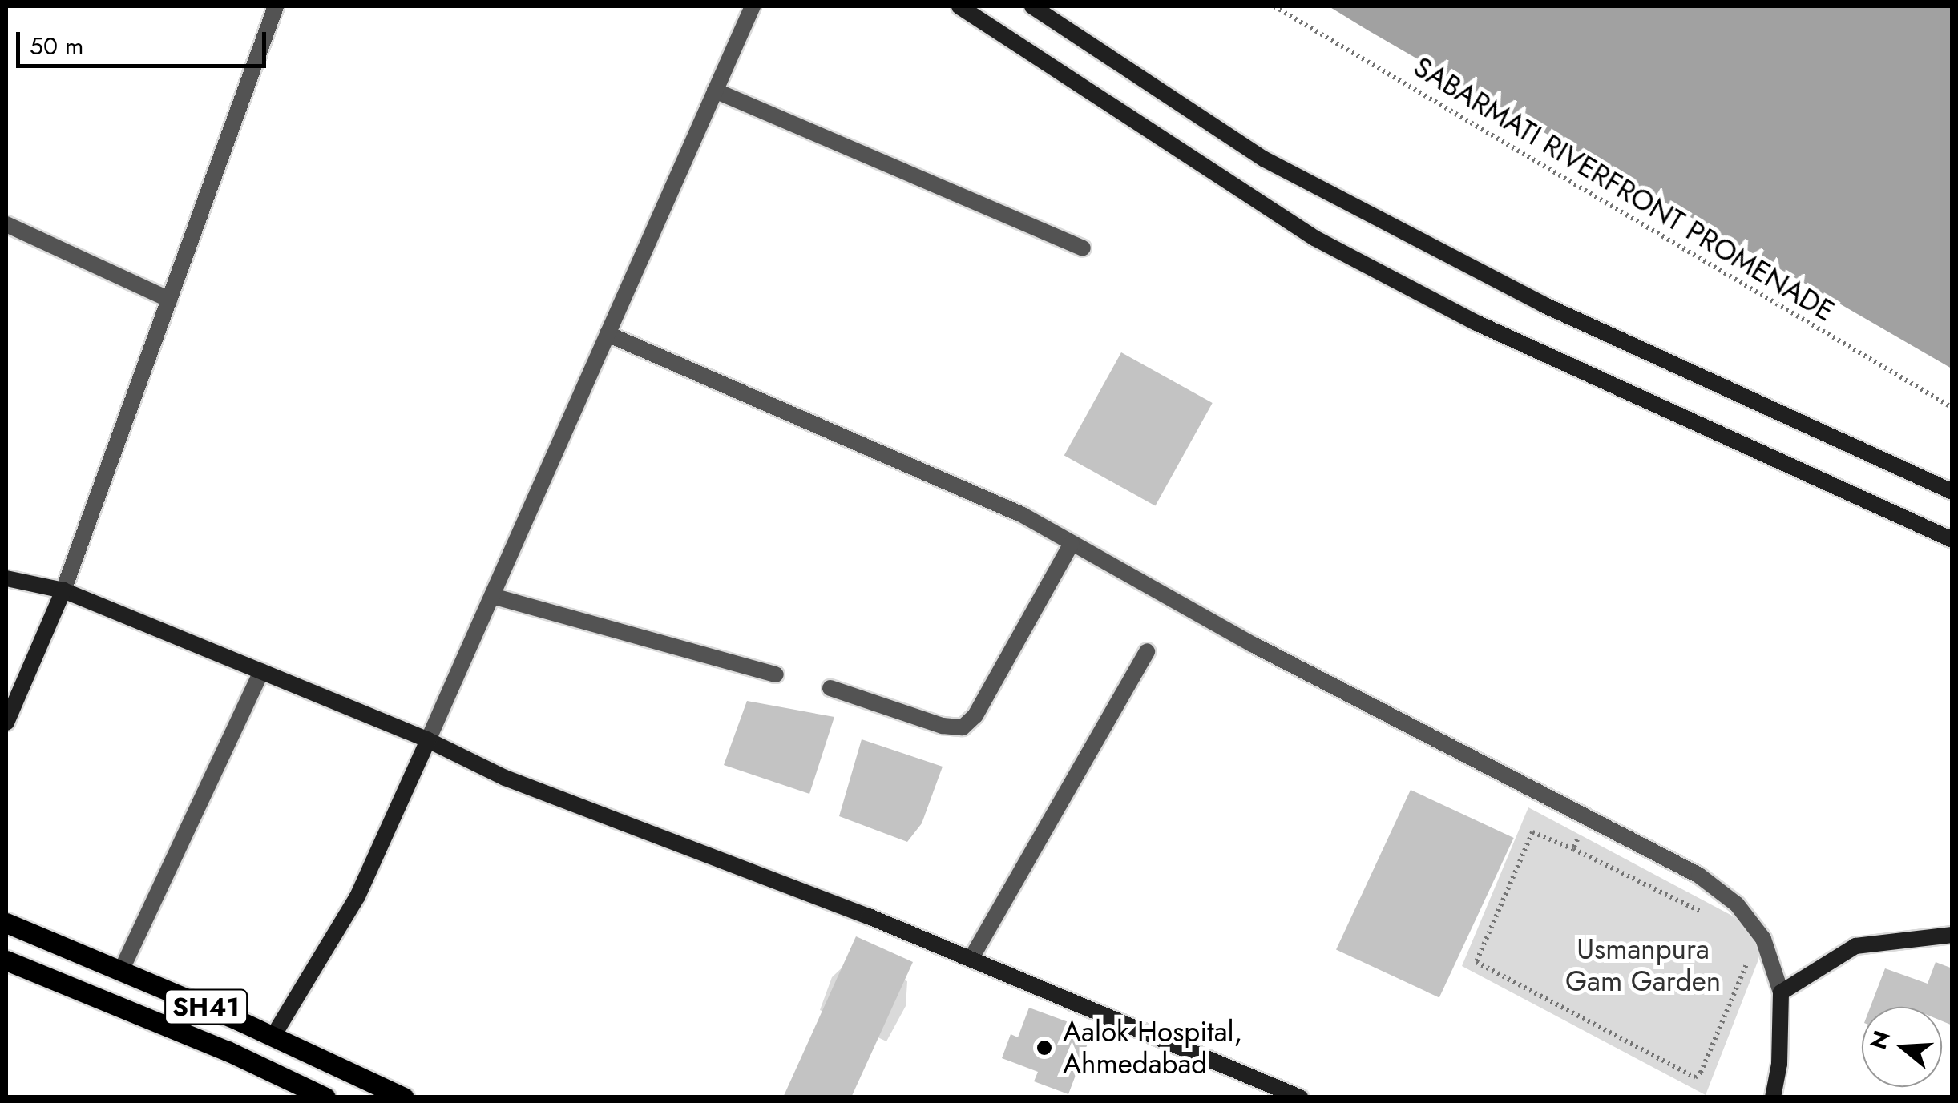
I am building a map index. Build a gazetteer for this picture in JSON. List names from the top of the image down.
{
  "streets": {
    "main road": ["SH41"],
    "path": ["SABARMATI RIVERFRONT PROMENADE"]
  },
  "parks": ["Usmanpura Gam Garden"],
  "places": ["Aalok Hospital, Ahmedabad"],
  "scale_bar": "50 m",
  "north": "left"
}
